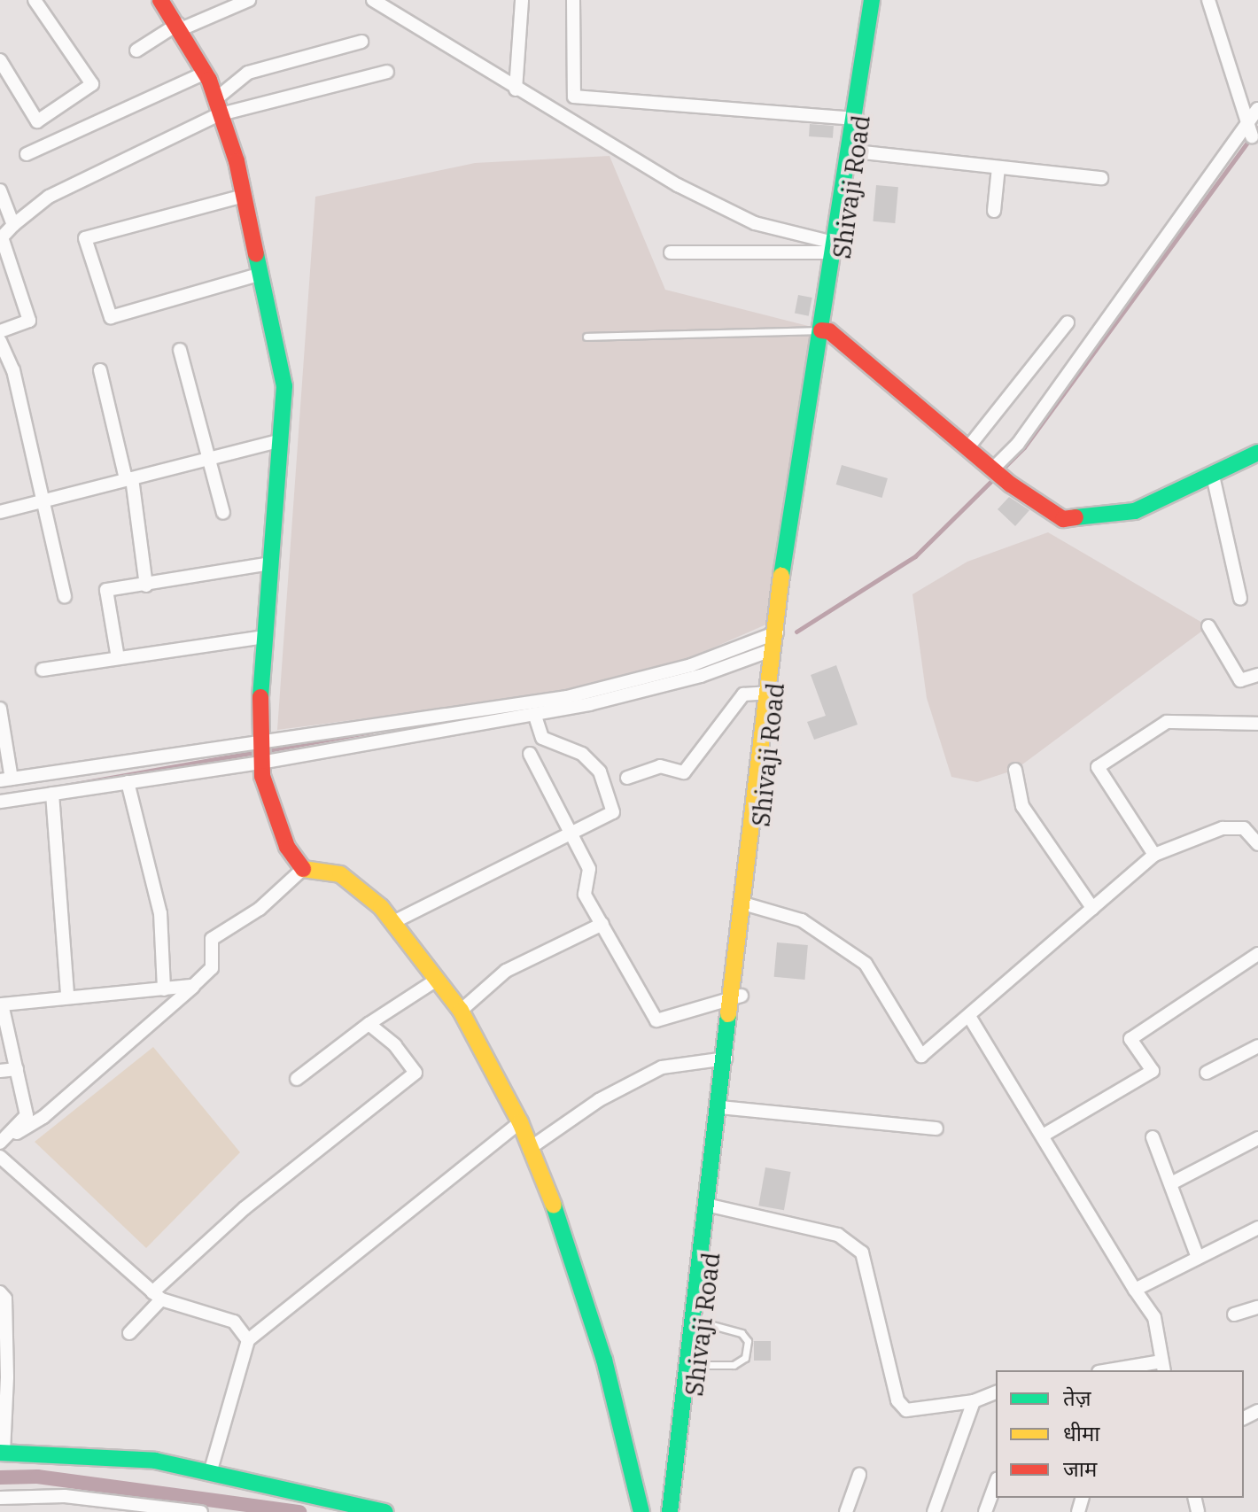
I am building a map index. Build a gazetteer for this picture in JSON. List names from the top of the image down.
{
  "streets": {
    "street": ["Shivaji Road"]
  },
  "legend": ["तेज़", "धीमा", "जाम"]
}
